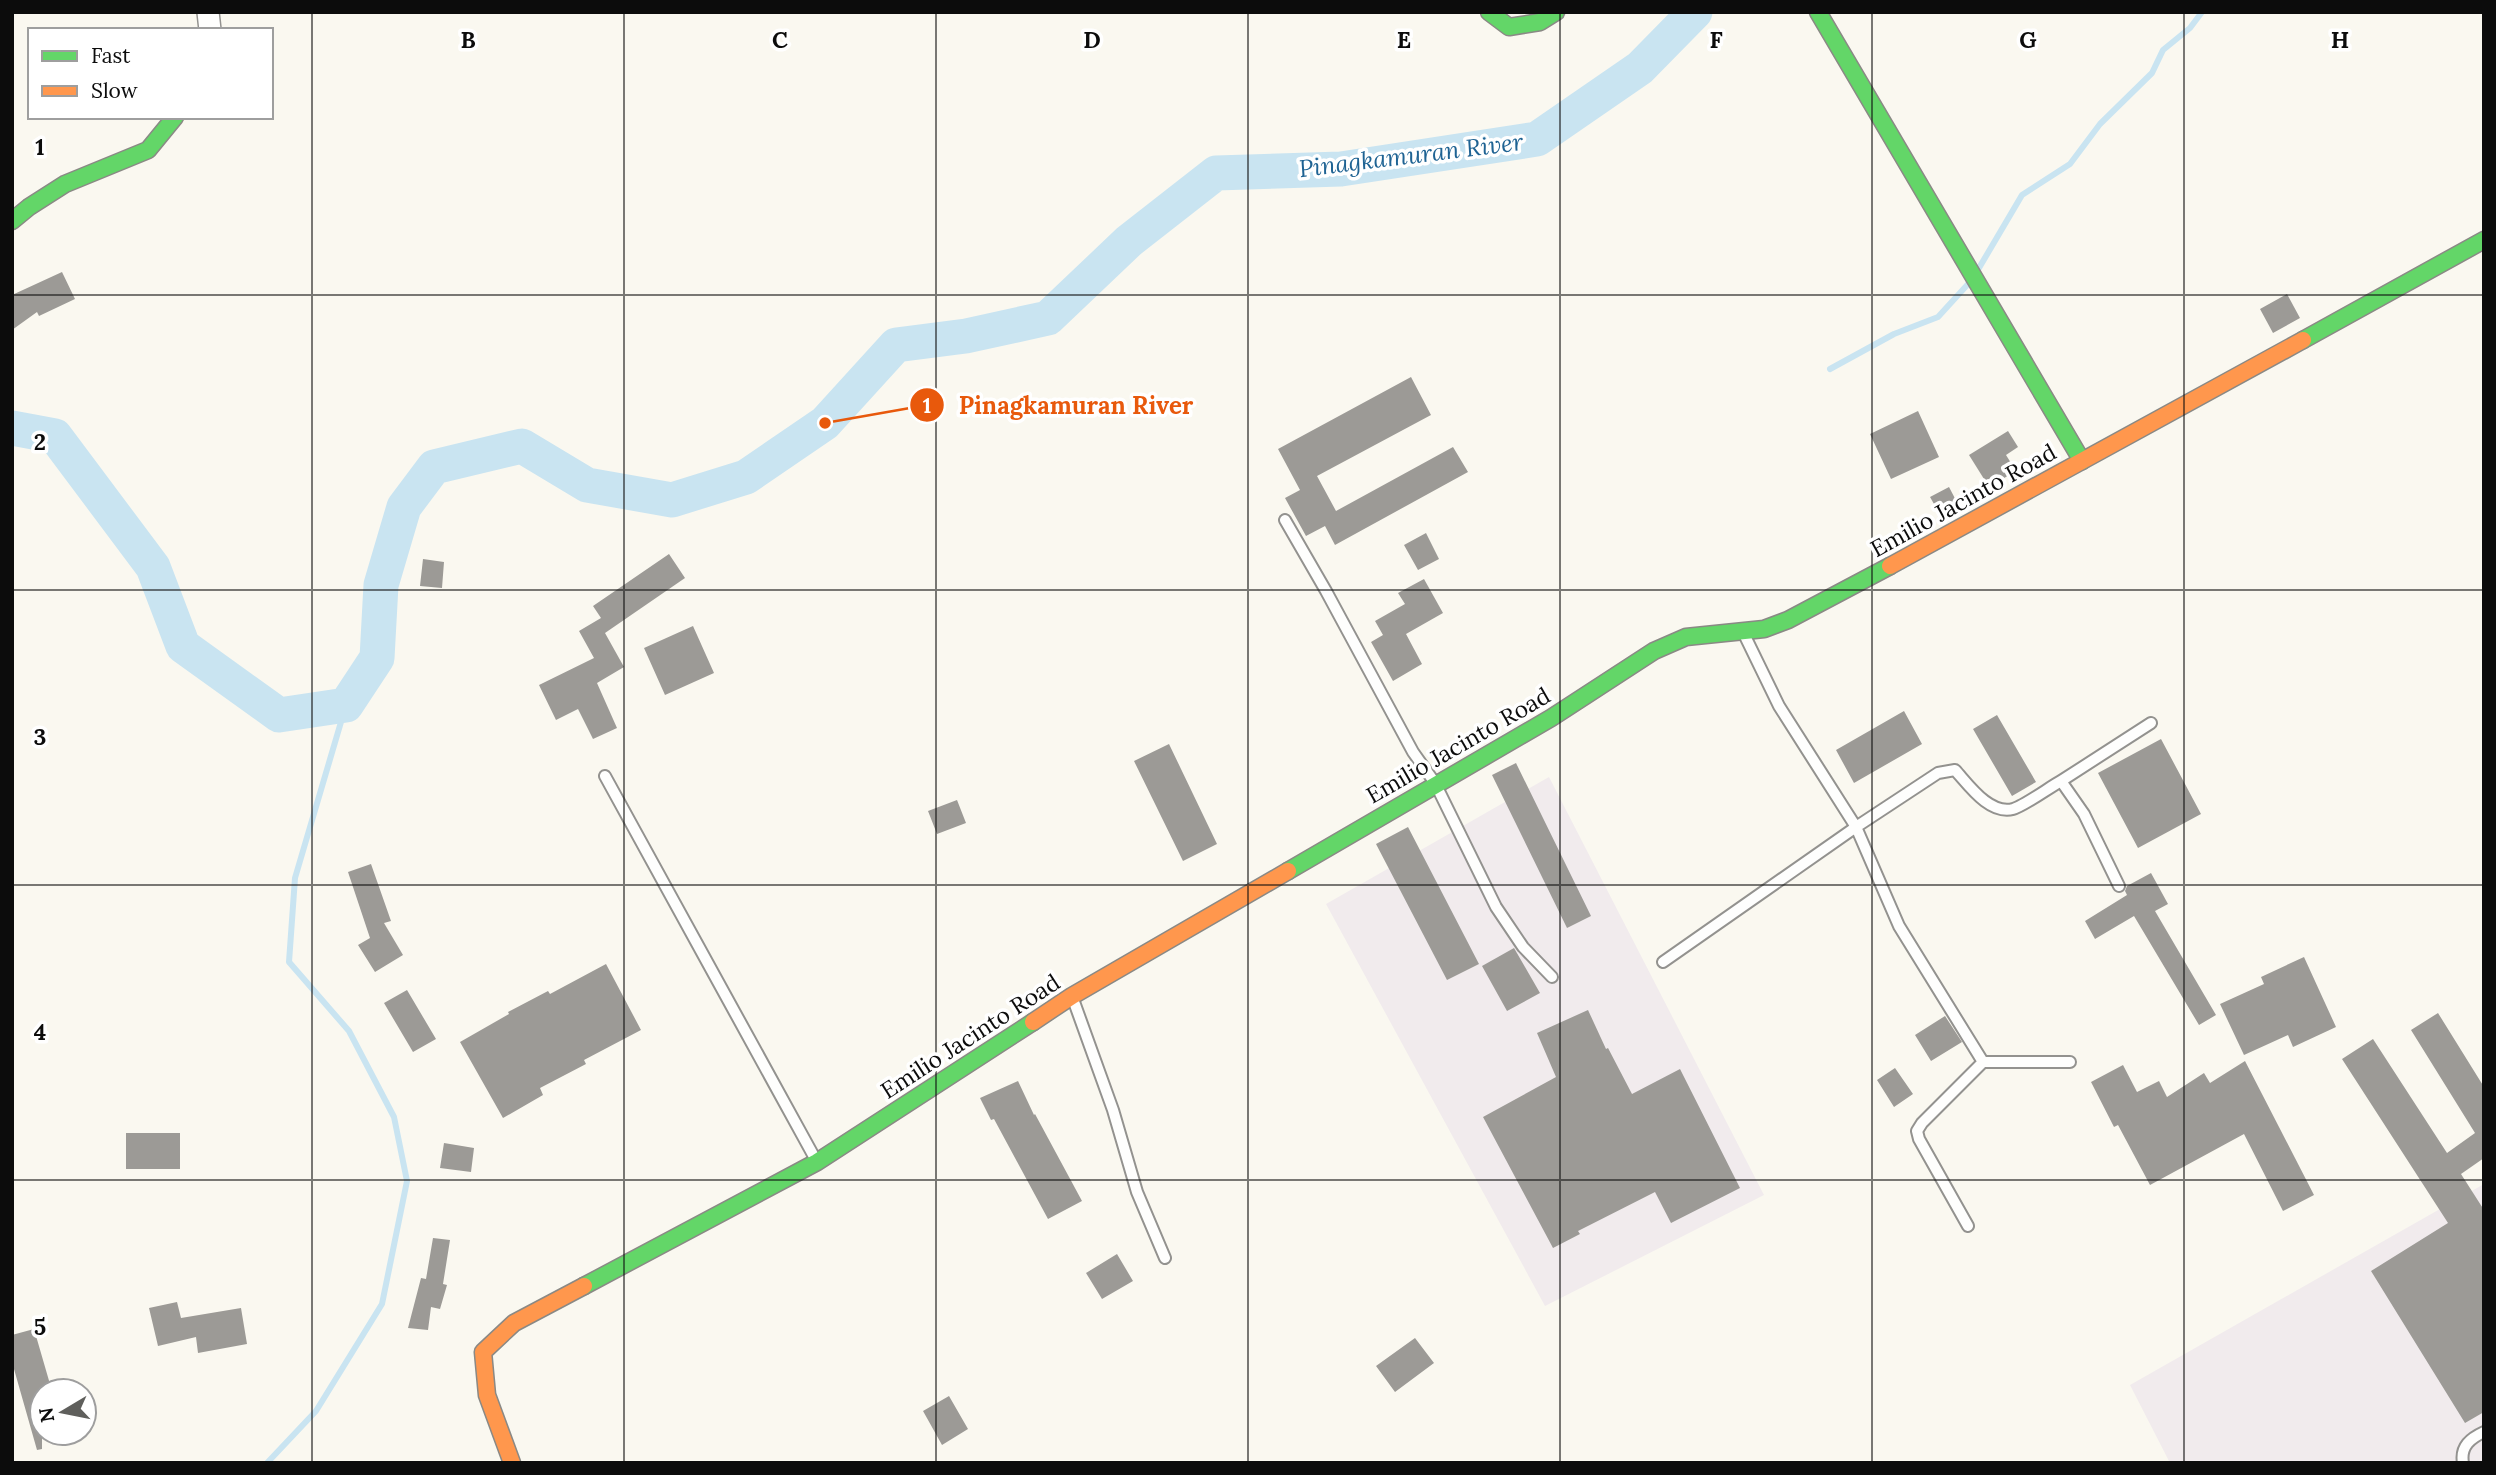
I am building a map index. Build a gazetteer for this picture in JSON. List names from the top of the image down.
{
  "streets": {
    "street": ["Emilio Jacinto Road"]
  },
  "water": ["Pinagkamuran River"],
  "places": ["Pinagkamuran River"],
  "legend": ["Fast", "Slow"],
  "north": "left",
  "grid": {
    "columns": [
      "B",
      "C",
      "D",
      "E",
      "F",
      "G",
      "H"
    ],
    "rows": [
      "1",
      "2",
      "3",
      "4",
      "5"
    ]
  }
}
